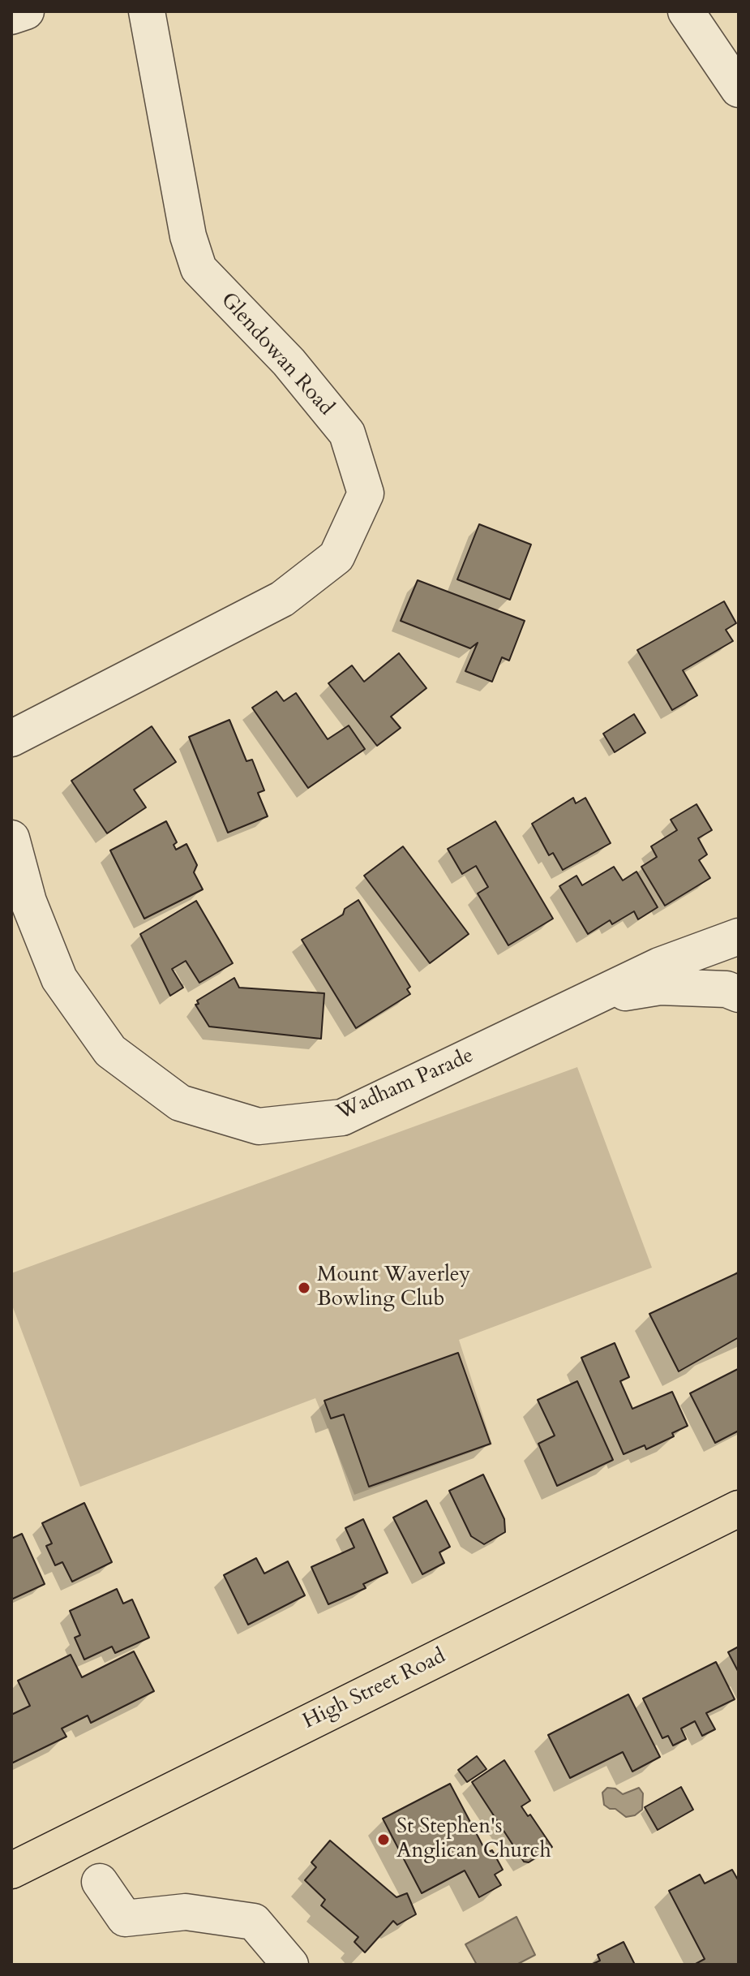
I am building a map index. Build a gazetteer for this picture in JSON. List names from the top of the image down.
{
  "streets": {
    "main road": ["High Street Road"],
    "street": ["Glendowan Road", "Wadham Parade"]
  },
  "places": ["Mount Waverley Bowling Club", "St Stephen's Anglican Church"]
}
